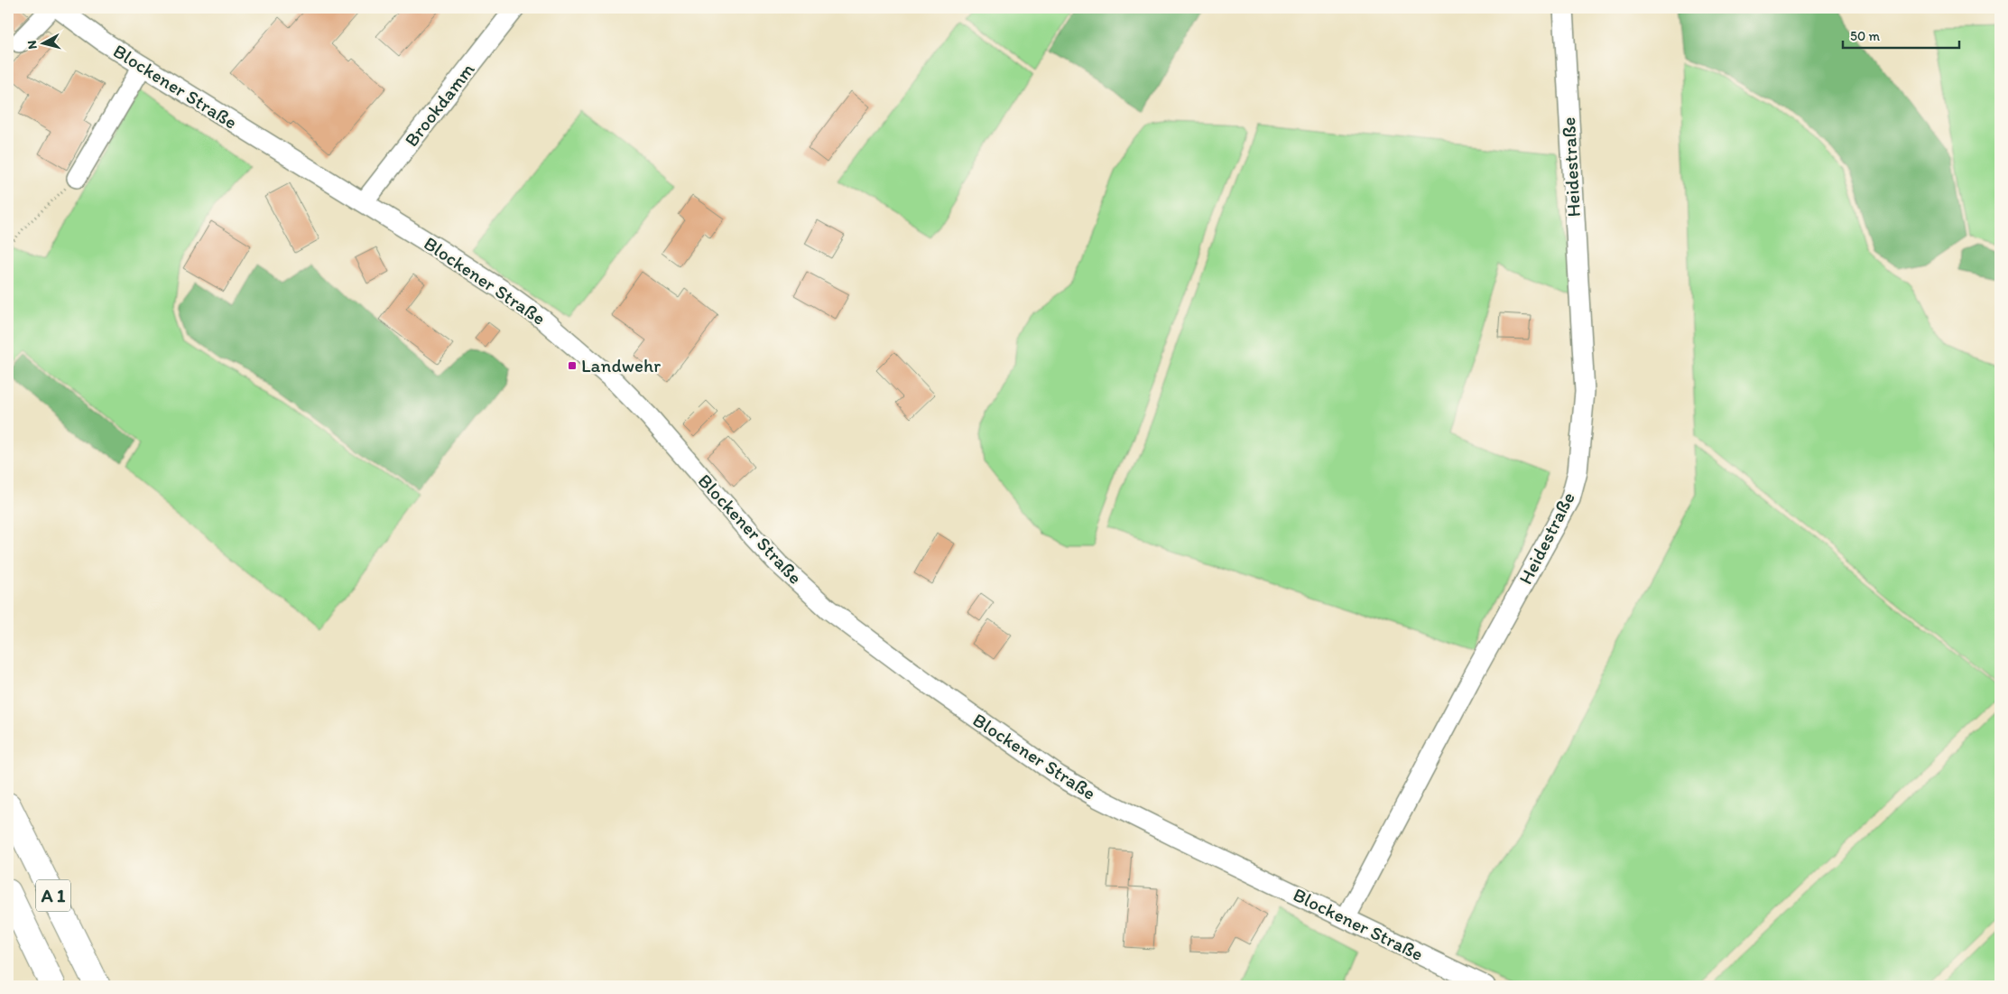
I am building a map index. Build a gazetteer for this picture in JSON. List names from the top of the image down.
{
  "streets": {
    "highway": ["A 1"],
    "street": ["Blockener Straße", "Brookdamm", "Heidestraße"]
  },
  "crossings": [
    ["Blockener Straße", "Brookdamm"],
    ["Blockener Straße", "Heidestraße"]
  ],
  "places": {
    "transit": ["Landwehr"]
  },
  "scale_bar": "50 m",
  "north": "left"
}
